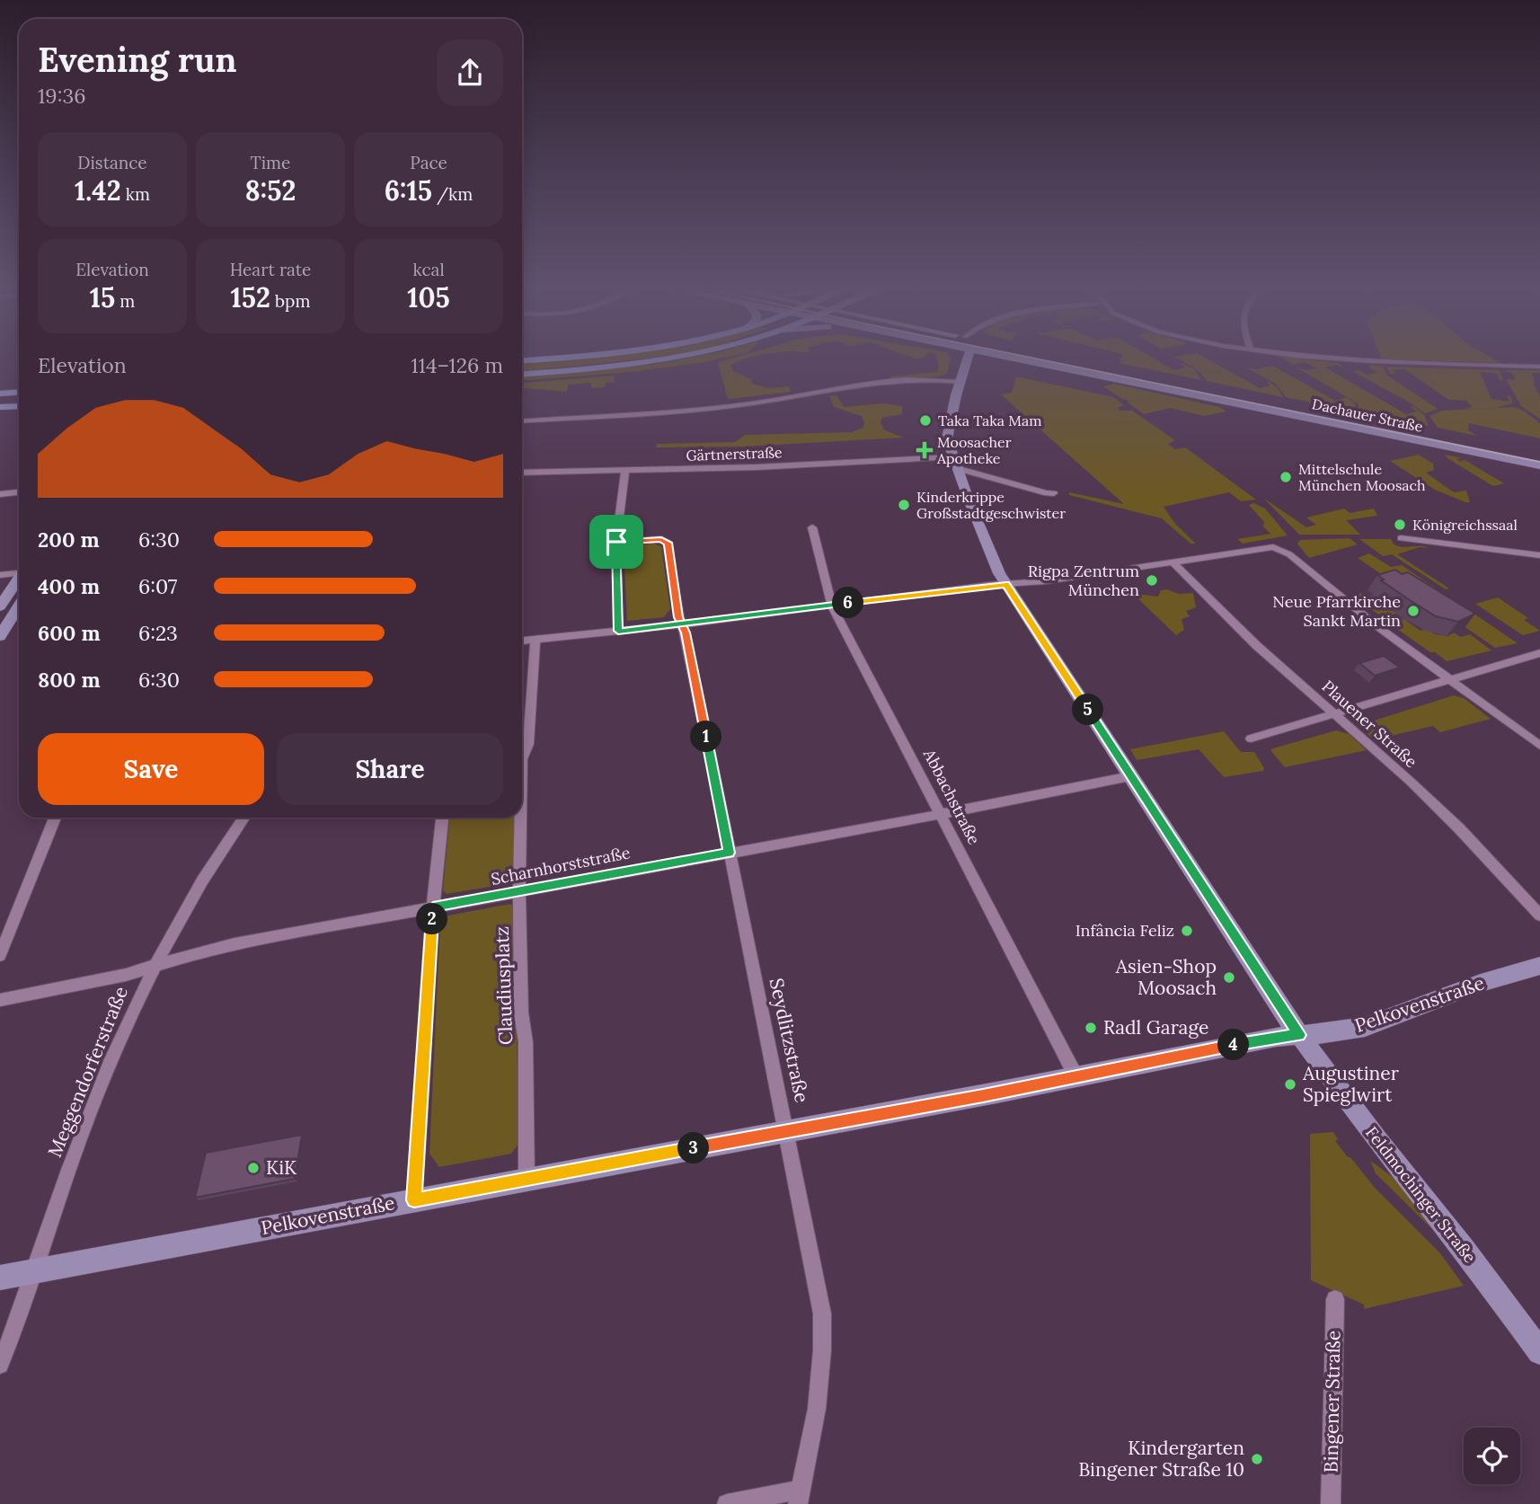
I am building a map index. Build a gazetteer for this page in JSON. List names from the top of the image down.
{
  "streets": {
    "main road": ["Dachauer Straße", "Pelkovenstraße", "Feldmochinger Straße"],
    "street": [
      "Gärtnerstraße",
      "Plauener Straße",
      "Abbachstraße",
      "Scharnhorststraße",
      "Claudiusplatz",
      "Seydlitzstraße",
      "Meggendorferstraße",
      "Bingener Straße"
    ]
  },
  "crossings": [
    ["Gärtnerstraße", "Feldmochinger Straße"],
    ["Abbachstraße", "Scharnhorststraße"],
    ["Abbachstraße", "Pelkovenstraße"],
    ["Scharnhorststraße", "Claudiusplatz"],
    ["Scharnhorststraße", "Seydlitzstraße"],
    ["Scharnhorststraße", "Meggendorferstraße"],
    ["Scharnhorststraße", "Feldmochinger Straße"],
    ["Claudiusplatz", "Pelkovenstraße"],
    ["Pelkovenstraße", "Seydlitzstraße"],
    ["Pelkovenstraße", "Meggendorferstraße"],
    ["Pelkovenstraße", "Feldmochinger Straße"]
  ],
  "places": {
    "other": [
      "Taka Taka Mam",
      "Mittelschule München Moosach",
      "Kinderkrippe Großstadtgeschwister",
      "Königreichssaal",
      "Rigpa Zentrum München",
      "Neue Pfarrkirche Sankt Martin",
      "Infância Feliz",
      "Asien-Shop Moosach",
      "Radl Garage",
      "Augustiner Spieglwirt",
      "KiK",
      "Kindergarten Bingener Straße 10"
    ],
    "health": ["Moosacher Apotheke"]
  },
  "page": {
    "heading": ["Evening run", "19:36"],
    "stats": [
      ["Distance", "1.42 km"],
      ["Time", "8:52"],
      ["Pace", "6:15 /km"],
      ["Elevation", "15 m"],
      ["Heart rate", "152 bpm"],
      ["kcal", "105"]
    ],
    "chart": ["Elevation", "114–126 m"],
    "list": [
      {
        "name": "200 m",
        "note": "6:30"
      },
      {
        "name": "400 m",
        "note": "6:07"
      },
      {
        "name": "600 m",
        "note": "6:23"
      },
      {
        "name": "800 m",
        "note": "6:30"
      }
    ],
    "pins": [
      "6",
      "5",
      "1",
      "2",
      "4",
      "3"
    ],
    "buttons": ["Save", "Share"]
  }
}
